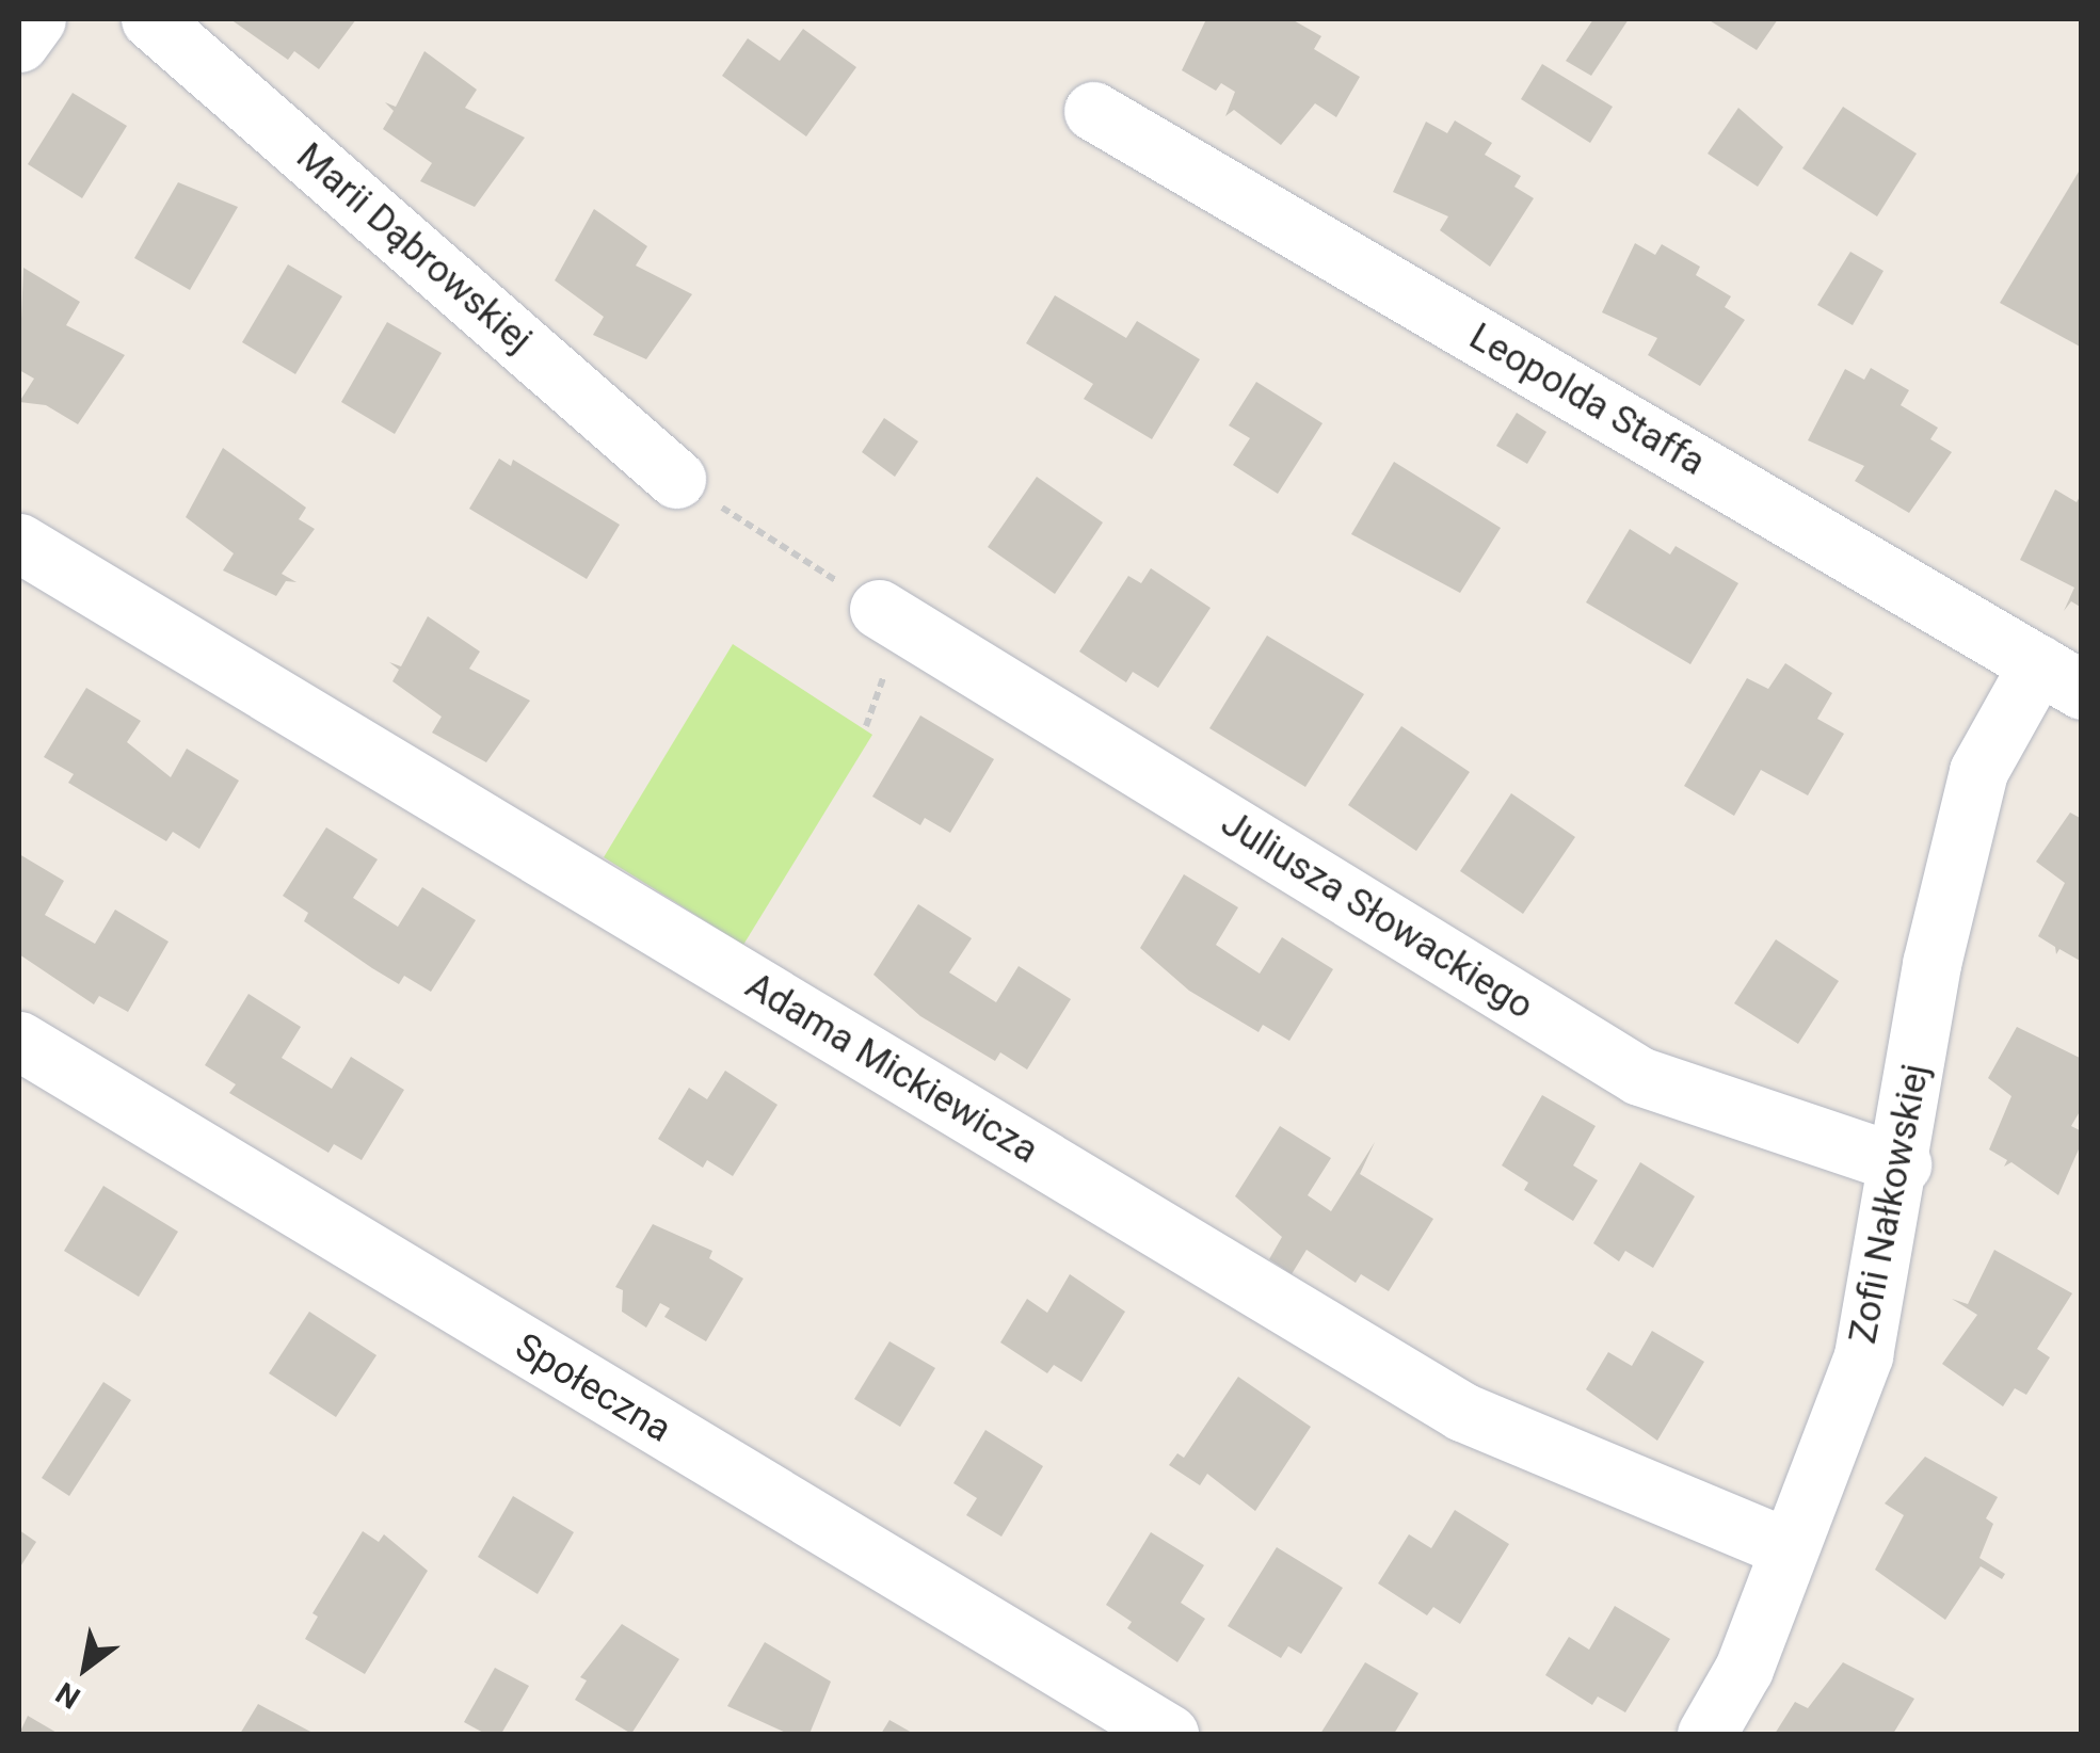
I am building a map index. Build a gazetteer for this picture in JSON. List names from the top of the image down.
{
  "streets": {
    "street": [
      "Marii Dąbrowskiej",
      "Leopolda Staffa",
      "Juliusza Słowackiego",
      "Adama Mickiewicza",
      "Zofii Nałkowskiej",
      "Społeczna"
    ]
  },
  "crossings": [
    ["Leopolda Staffa", "Zofii Nałkowskiej"],
    ["Juliusza Słowackiego", "Zofii Nałkowskiej"],
    ["Adama Mickiewicza", "Zofii Nałkowskiej"]
  ],
  "north": "bottom left"
}
